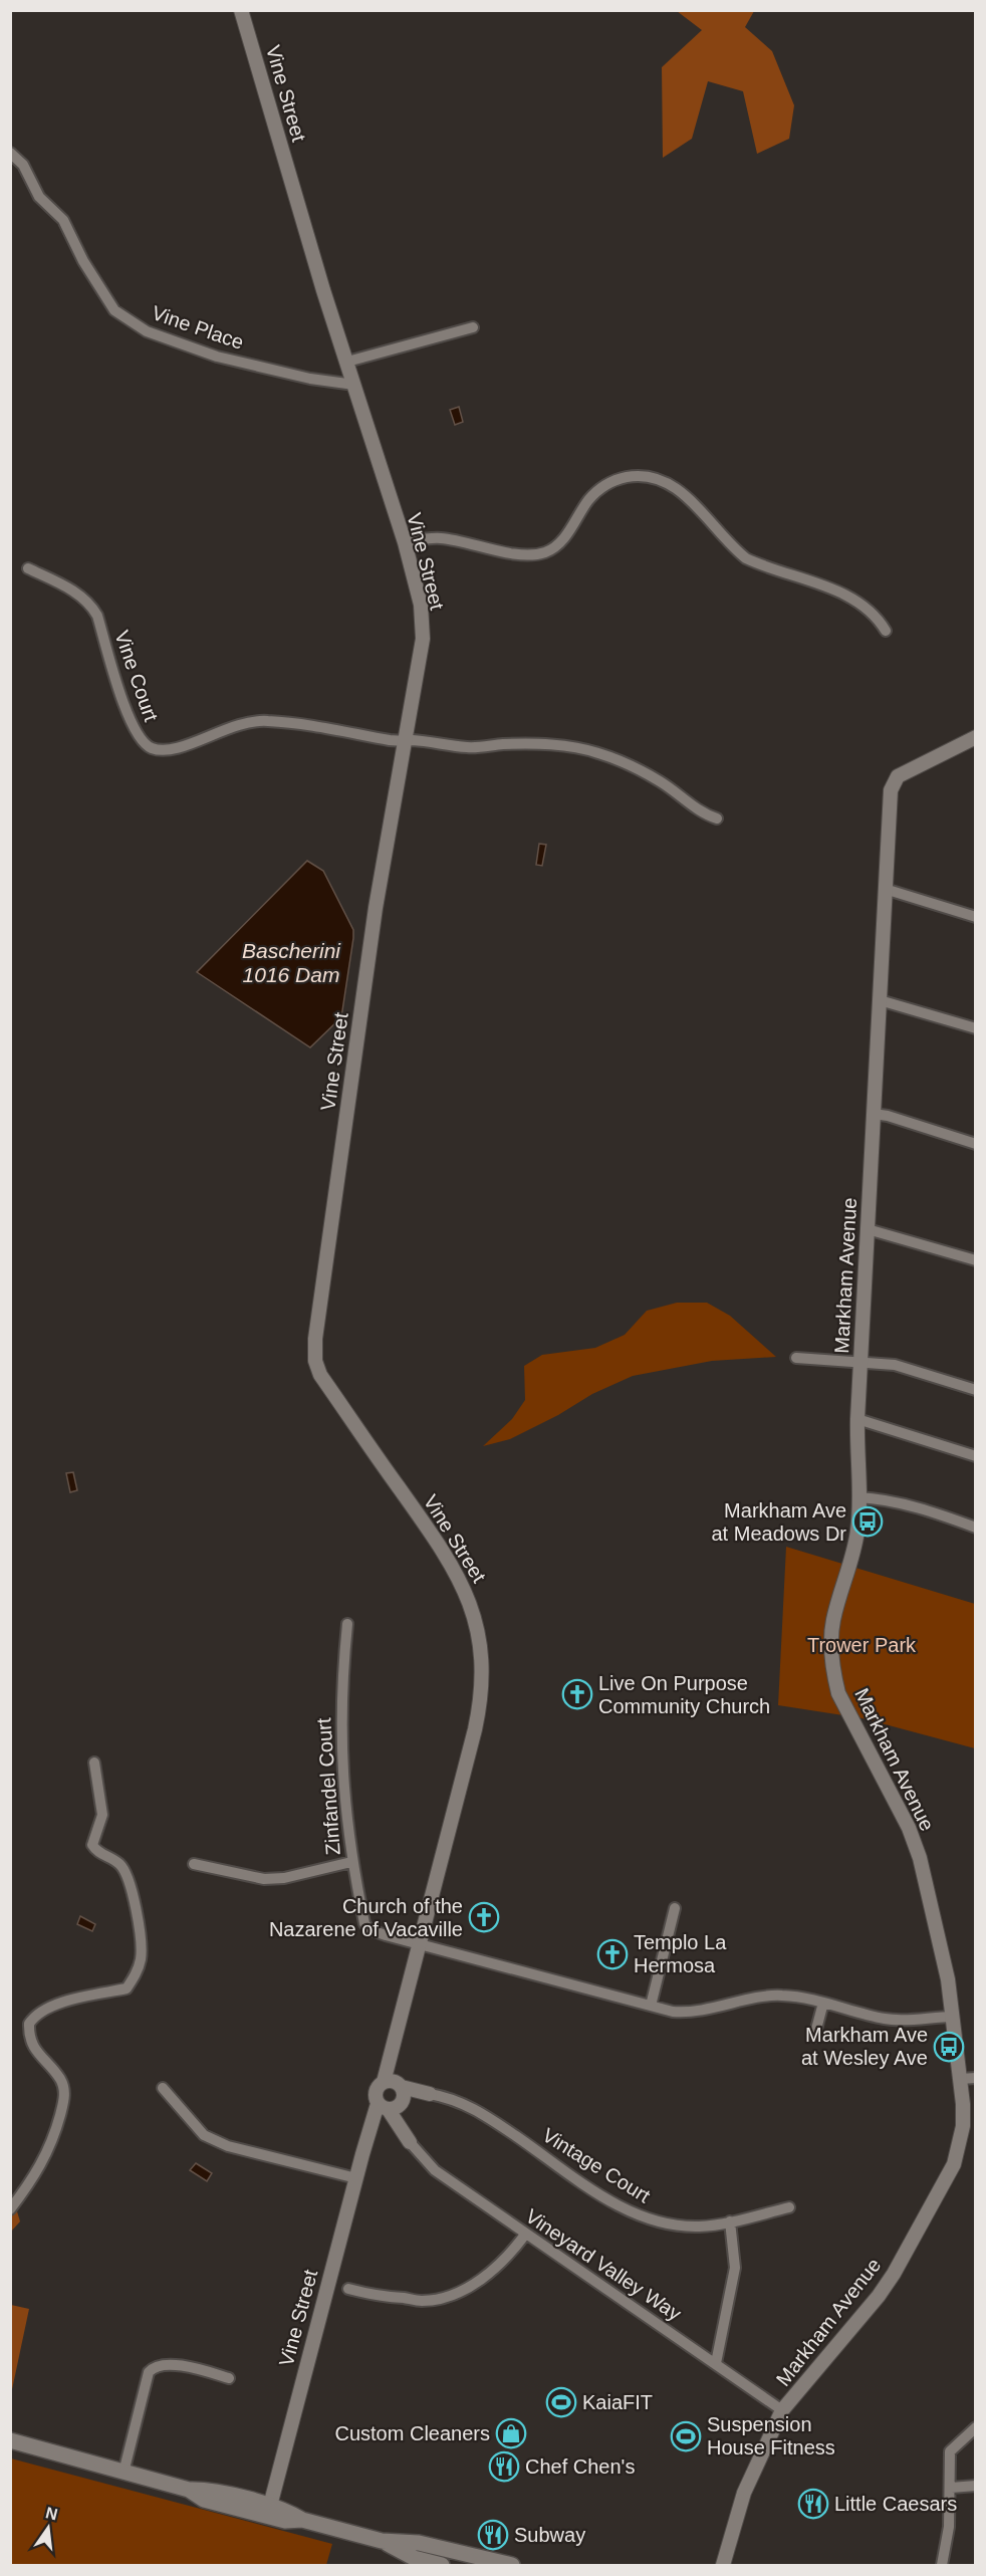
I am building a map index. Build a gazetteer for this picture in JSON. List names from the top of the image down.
{
  "streets": {
    "street": [
      "Vine Street",
      "Vine Place",
      "Vine Court",
      "Markham Avenue",
      "Zinfandel Court",
      "Vintage Court",
      "Vineyard Valley Way"
    ]
  },
  "crossings": [
    ["Vine Street", "Vine Place"],
    ["Vine Street", "Vine Court"],
    ["Vine Street", "Zinfandel Court"],
    ["Markham Avenue", "Vineyard Valley Way"]
  ],
  "water": ["Bascherini 1016 Dam"],
  "parks": ["Trower Park"],
  "places": {
    "bus stop": ["Markham Ave at Meadows Dr", "Markham Ave at Wesley Ave"],
    "church": ["Live On Purpose Community Church", "Church of the Nazarene of Vacaville", "Templo La Hermosa"],
    "sports": ["KaiaFIT", "Suspension House Fitness"],
    "shop": ["Custom Cleaners"],
    "restaurant": ["Chef Chen's", "Little Caesars", "Subway"]
  },
  "north": "top"
}
